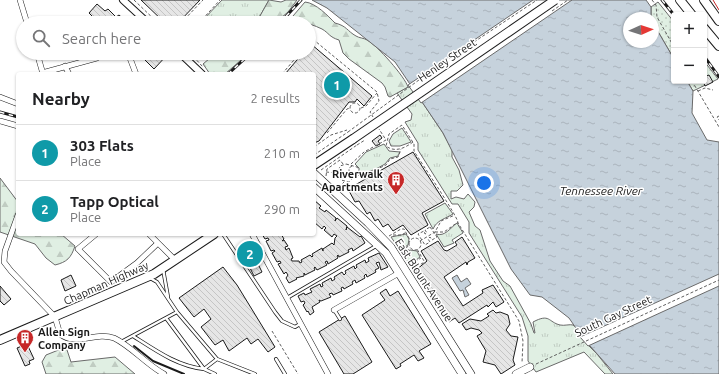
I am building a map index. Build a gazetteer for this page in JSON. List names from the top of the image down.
{
  "streets": {
    "main road": ["Henley Street", "East Blount Avenue", "Chapman Highway"],
    "path": ["South Gay Street"]
  },
  "water": ["Tennessee River"],
  "places": {
    "building": ["Riverwalk Apartments", "Allen Sign Company"]
  },
  "north": "right",
  "page": {
    "map_buttons": ["+", "−"],
    "search": "Search here",
    "pins": ["1", "2"],
    "heading": ["Nearby", "2 results"],
    "list": [
      {
        "mark": "1",
        "name": "303 Flats",
        "note": "Place",
        "value": "210 m"
      },
      {
        "mark": "2",
        "name": "Tapp Optical",
        "note": "Place",
        "value": "290 m"
      }
    ]
  }
}
